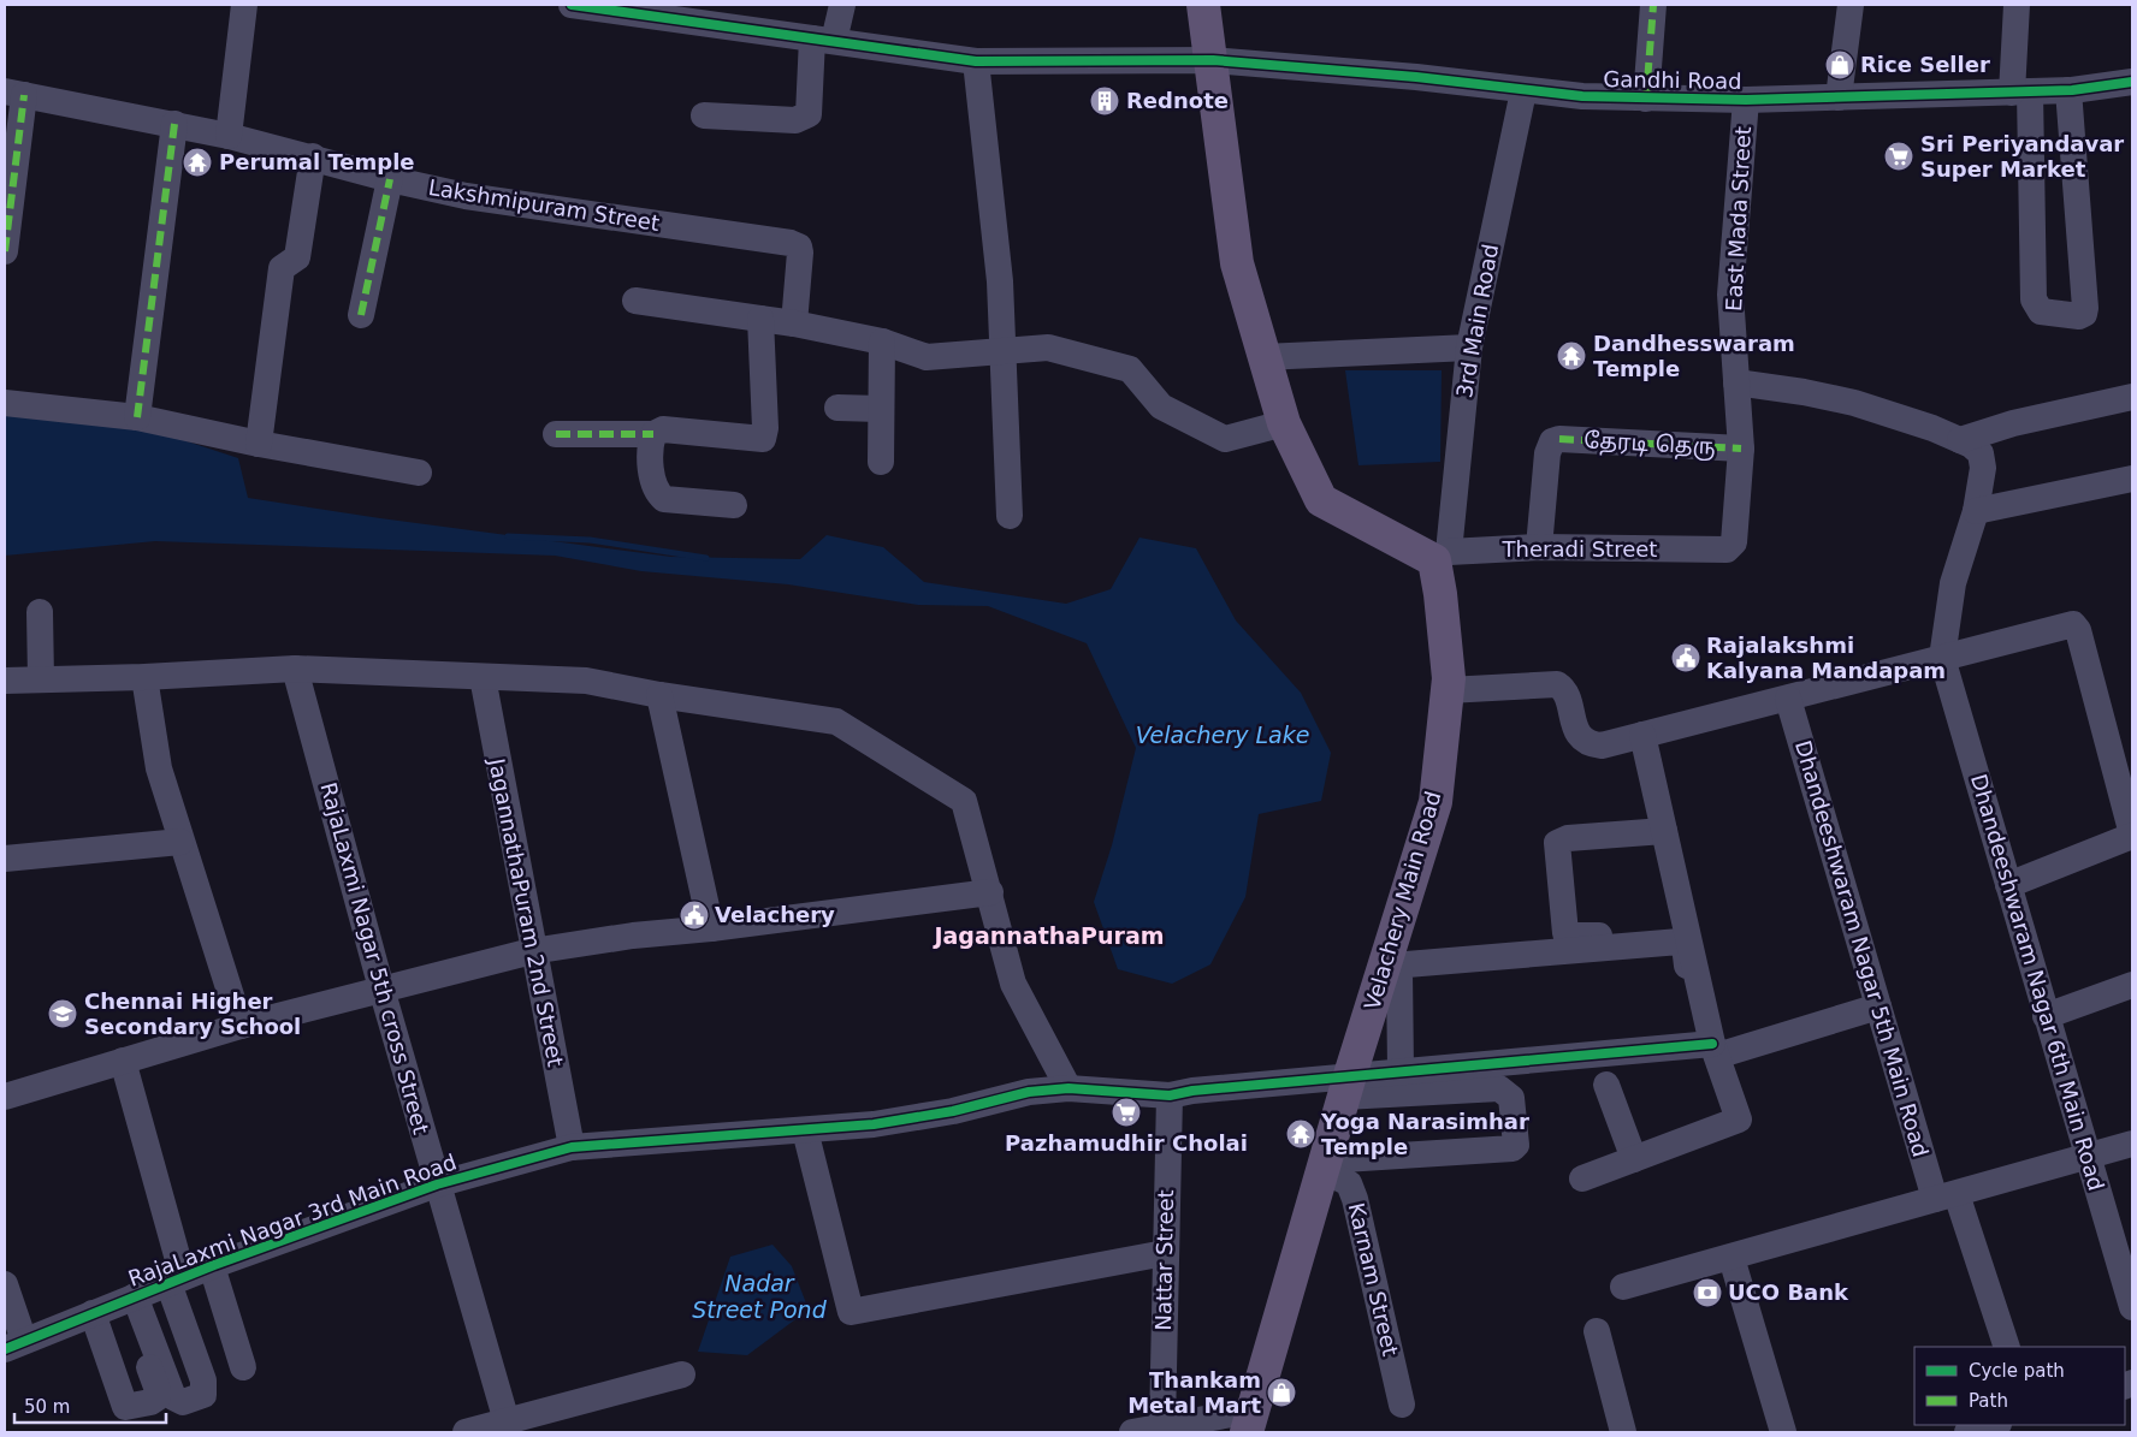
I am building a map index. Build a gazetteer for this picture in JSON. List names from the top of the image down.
{
  "streets": {
    "main road": ["Velachery Main Road"],
    "street": [
      "Gandhi Road",
      "Lakshmipuram Street",
      "East Mada Street",
      "3rd Main Road",
      "தேரடி தெரு",
      "Theradi Street",
      "JagannathaPuram 2nd Street",
      "Dhandeeshwaram Nagar 5th Main Road",
      "RajaLaxmi Nagar 5th cross Street",
      "Dhandeeshwaram Nagar 6th Main Road",
      "RajaLaxmi Nagar 3rd Main Road",
      "Nattar Street",
      "Karnam Street"
    ]
  },
  "crossings": [
    ["Gandhi Road", "East Mada Street"],
    ["Gandhi Road", "3rd Main Road"],
    ["East Mada Street", "தேரடி தெரு"],
    ["East Mada Street", "Theradi Street"],
    ["3rd Main Road", "Theradi Street"],
    ["3rd Main Road", "Velachery Main Road"],
    ["தேரடி தெரு", "Theradi Street"],
    ["Theradi Street", "Velachery Main Road"],
    ["Velachery Main Road", "RajaLaxmi Nagar 3rd Main Road"],
    ["Velachery Main Road", "Karnam Street"],
    ["JagannathaPuram 2nd Street", "RajaLaxmi Nagar 3rd Main Road"],
    ["RajaLaxmi Nagar 5th cross Street", "RajaLaxmi Nagar 3rd Main Road"],
    ["RajaLaxmi Nagar 3rd Main Road", "Nattar Street"]
  ],
  "districts": ["JagannathaPuram"],
  "water": ["Velachery Lake", "Nadar Street Pond"],
  "places": {
    "shop": ["Rice Seller", "Thankam Metal Mart"],
    "building": ["Rednote"],
    "supermarket": ["Sri Periyandavar Super Market", "Pazhamudhir Cholai"],
    "temple": ["Perumal Temple", "Dandhesswaram Temple", "Yoga Narasimhar Temple"],
    "public building": ["Rajalakshmi Kalyana Mandapam", "Velachery"],
    "school or university": ["Chennai Higher Secondary School"],
    "bank": ["UCO Bank"]
  },
  "legend": ["Cycle path", "Path"],
  "scale_bar": "50 m"
}
